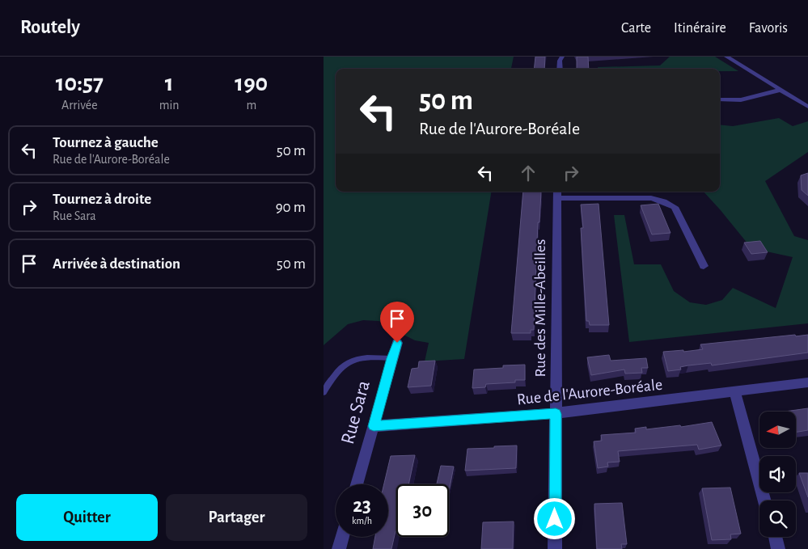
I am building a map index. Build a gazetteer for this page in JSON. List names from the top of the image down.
{
  "streets": {
    "street": ["Rue des Mille-Abeilles", "Rue de l'Aurore-Boréale", "Rue Sara"]
  },
  "crossings": [
    ["Rue des Mille-Abeilles", "Rue de l'Aurore-Boréale"],
    ["Rue de l'Aurore-Boréale", "Rue Sara"]
  ],
  "north": "left",
  "page": {
    "header": "Routely",
    "nav": ["Carte", "Itinéraire", "Favoris"],
    "eta": [
      "10:57",
      "Arrivée",
      "1",
      "min",
      "190",
      "m"
    ],
    "turn": ["50 m", "Rue de l'Aurore-Boréale"],
    "list": [
      {
        "name": "Tournez à gauche",
        "note": "Rue de l'Aurore-Boréale",
        "value": "50 m"
      },
      {
        "name": "Tournez à droite",
        "note": "Rue Sara",
        "value": "90 m"
      },
      {
        "name": "Arrivée à destination",
        "value": "50 m"
      }
    ],
    "speed": "23 km/h",
    "limit": "30",
    "buttons": ["Quitter", "Partager"]
  }
}
